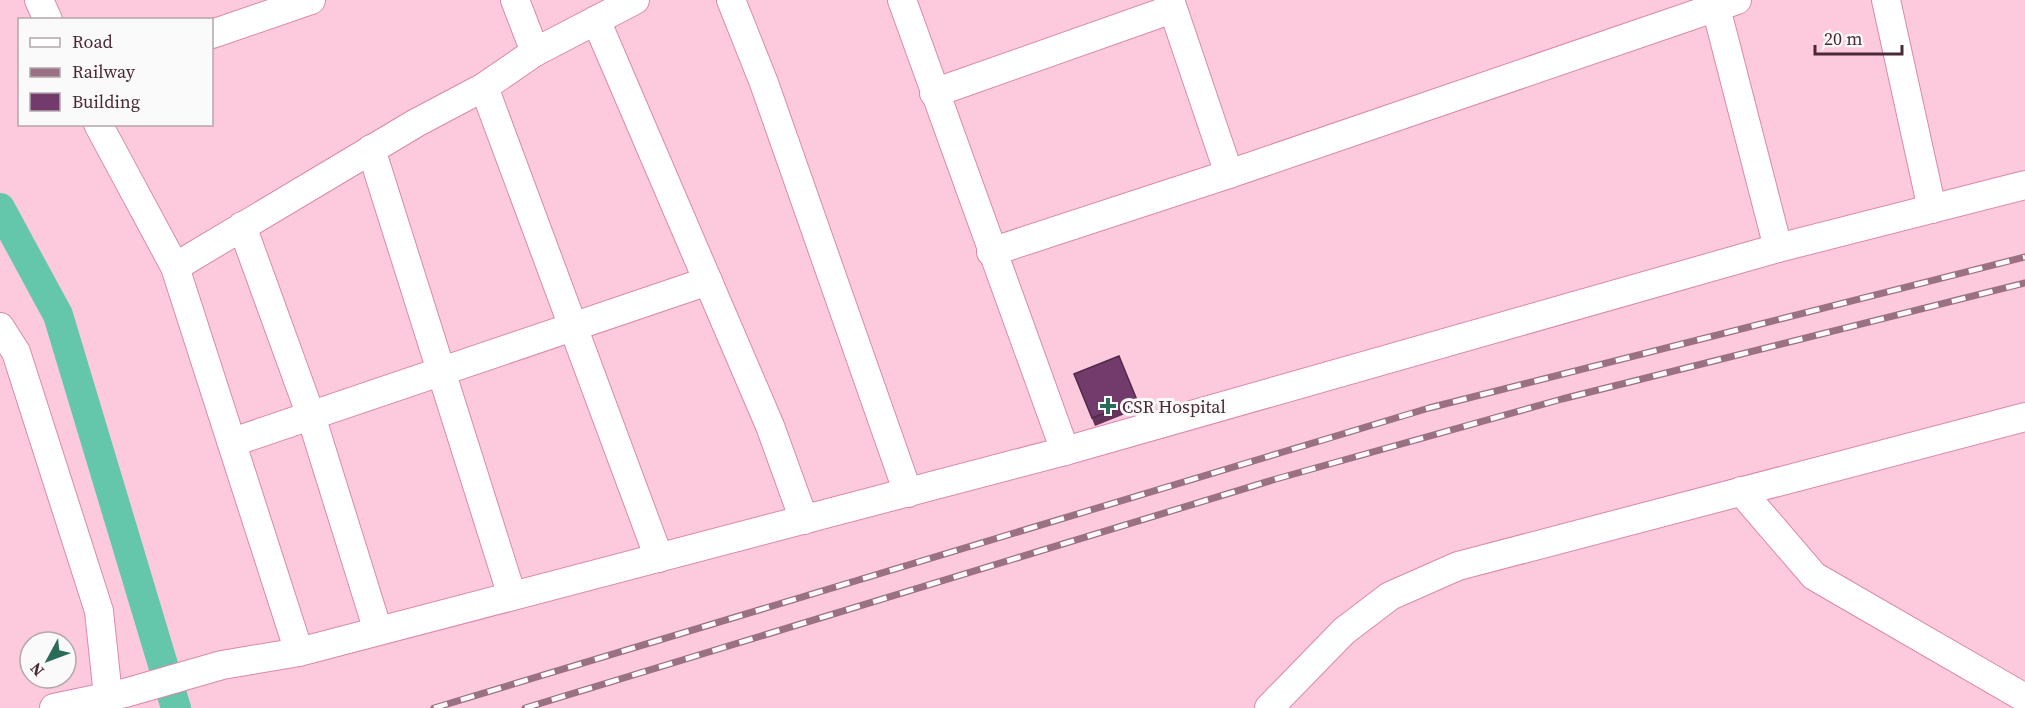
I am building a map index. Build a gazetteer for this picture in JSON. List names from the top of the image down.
{
  "places": {
    "health": ["CSR Hospital"]
  },
  "legend": ["Road", "Railway", "Building"],
  "scale_bar": "20 m",
  "north": "bottom left"
}
